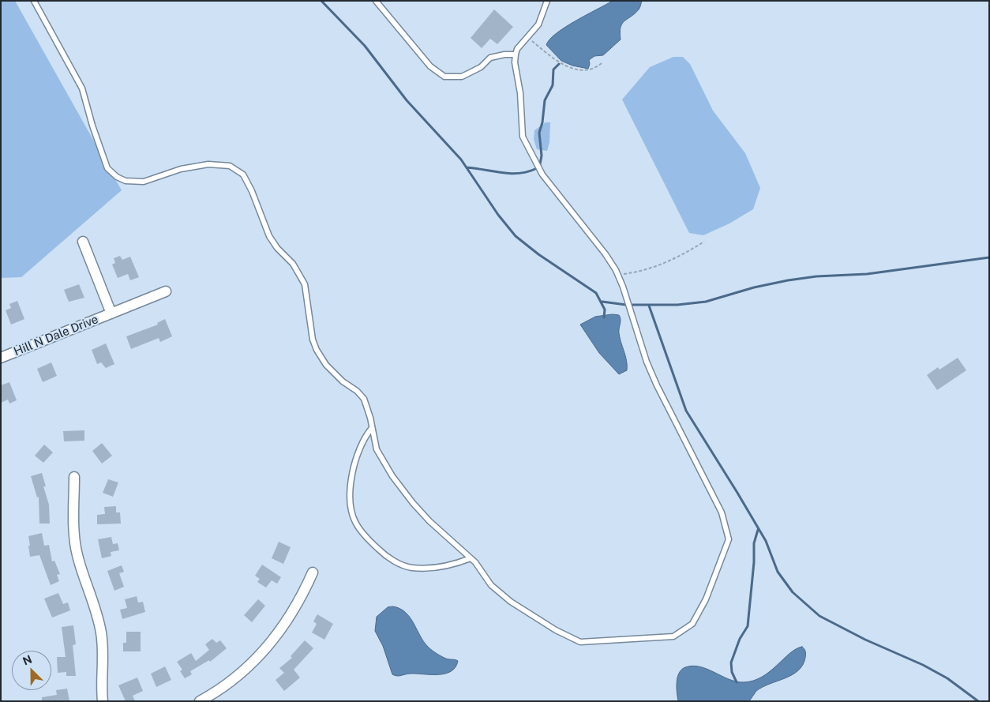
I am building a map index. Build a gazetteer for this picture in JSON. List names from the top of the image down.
{
  "streets": {
    "street": ["Hill N Dale Drive"]
  },
  "north": "top left"
}
